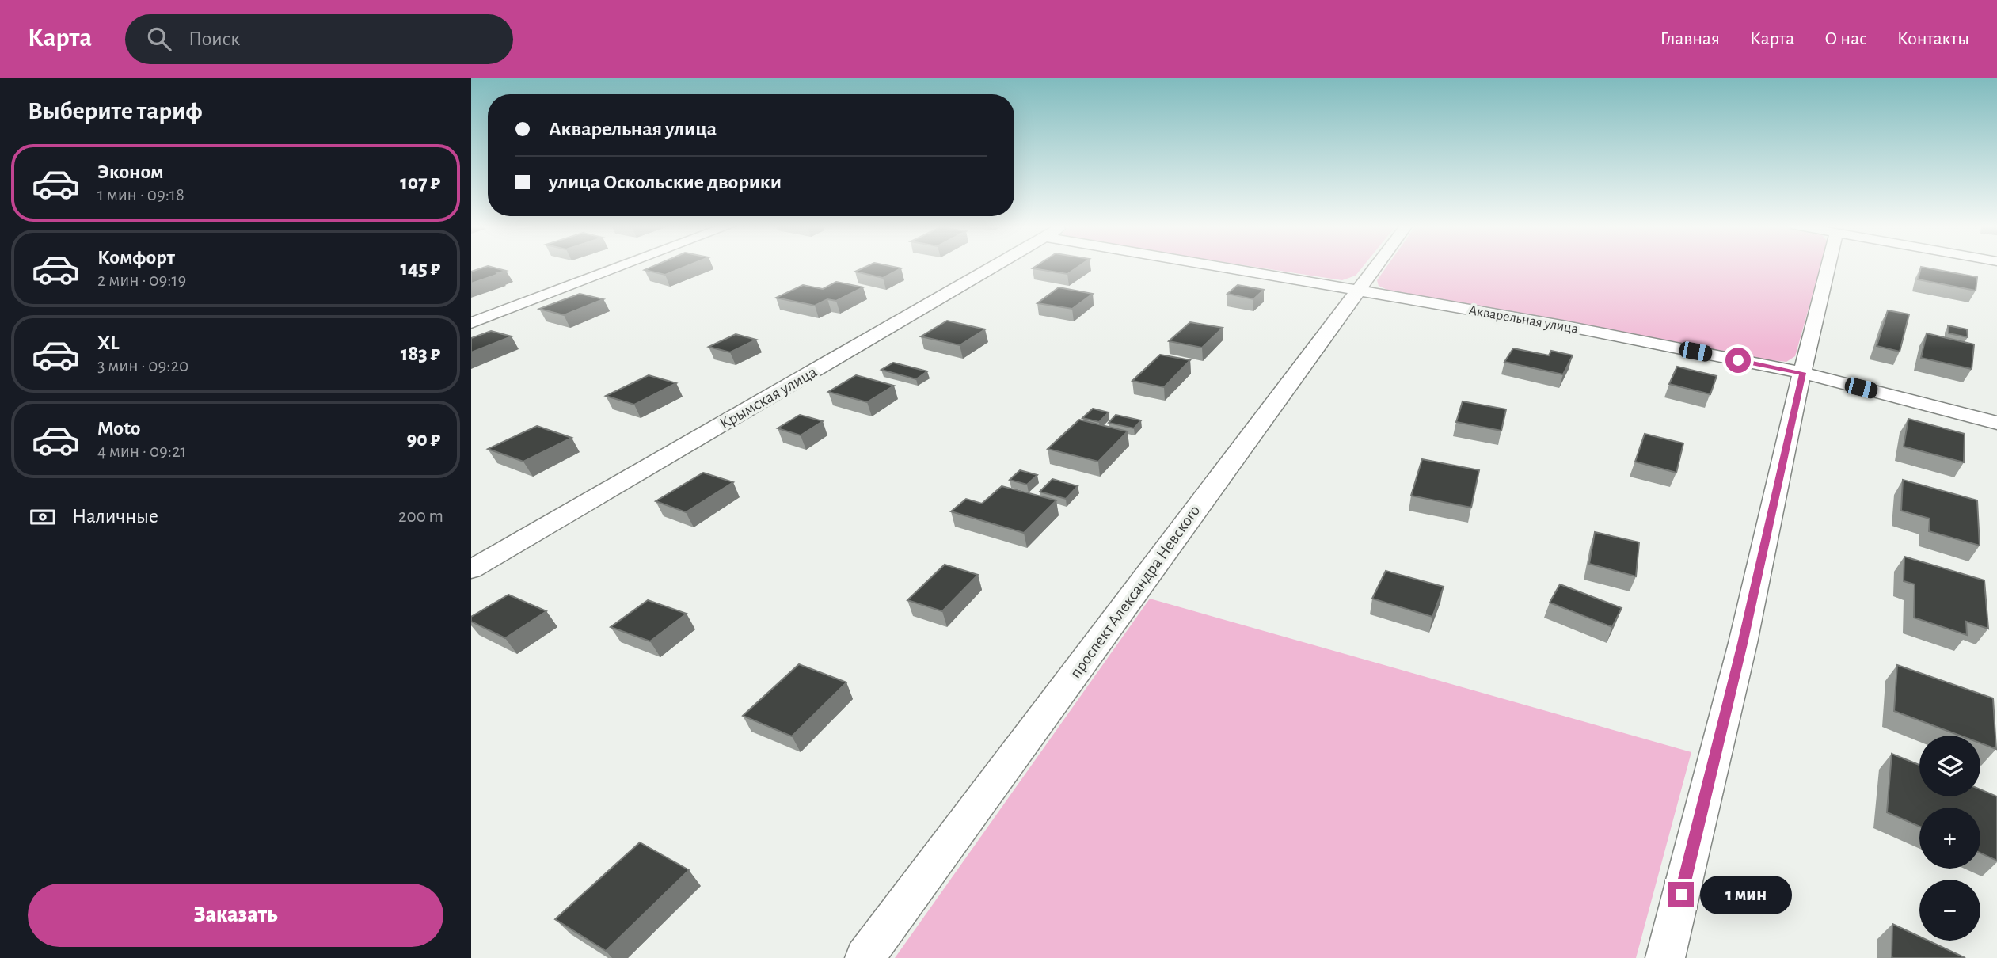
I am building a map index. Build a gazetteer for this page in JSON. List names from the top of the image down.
{
  "streets": {
    "street": ["Акварельная улица", "Крымская улица", "проспект Александра Невского"]
  },
  "crossings": [
    ["Акварельная улица", "проспект Александра Невского"]
  ],
  "page": {
    "header": "Карта",
    "search": "Поиск",
    "nav": [
      "Главная",
      "Карта",
      "О нас",
      "Контакты"
    ],
    "heading": "Выберите тариф",
    "banner": ["Акварельная улица", "улица Оскольские дворики"],
    "list": [
      {
        "name": "Эконом",
        "note": "1 мин · 09:18",
        "value": "107 ₽"
      },
      {
        "name": "Комфорт",
        "note": "2 мин · 09:19",
        "value": "145 ₽"
      },
      {
        "name": "XL",
        "note": "3 мин · 09:20",
        "value": "183 ₽"
      },
      {
        "name": "Moto",
        "note": "4 мин · 09:21",
        "value": "90 ₽"
      }
    ],
    "pay": ["Наличные", "200 m"],
    "map_buttons": ["+", "−"],
    "buttons": "Заказать",
    "bubble": "1 мин"
  }
}
